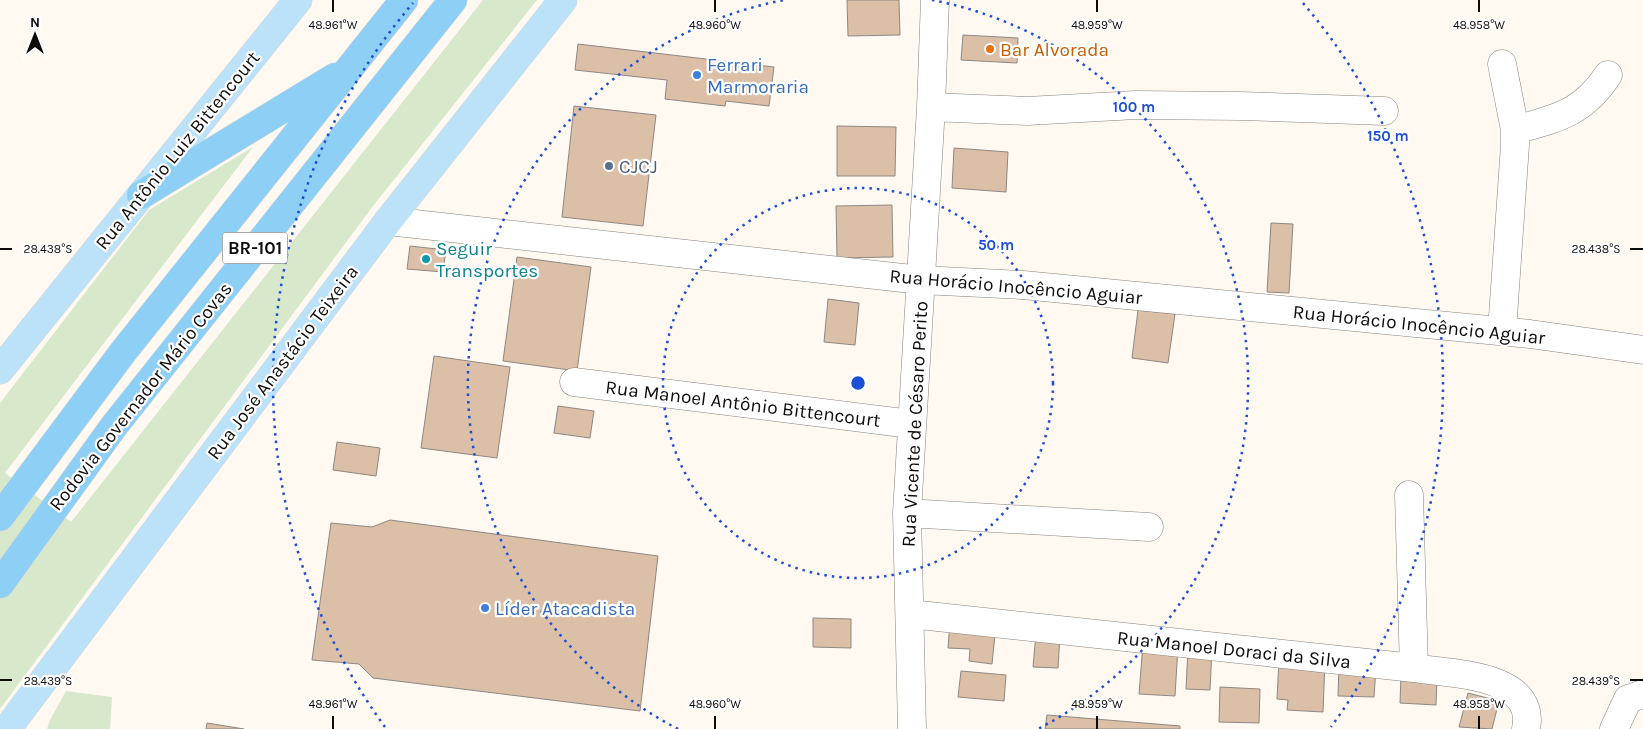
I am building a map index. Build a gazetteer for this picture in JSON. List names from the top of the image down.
{
  "streets": {
    "highway": ["BR-101", "Rodovia Governador Mário Covas"],
    "main road": ["Rua Antônio Luiz Bittencourt", "Rua José Anastácio Teixeira"],
    "street": [
      "Rua Horácio Inocêncio Aguiar",
      "Rua Manoel Antônio Bittencourt",
      "Rua Vicente de Césaro Perito",
      "Rua Manoel Doraci da Silva"
    ]
  },
  "crossings": [
    ["Rua Horácio Inocêncio Aguiar", "Rua José Anastácio Teixeira"],
    ["Rua Horácio Inocêncio Aguiar", "Rua Vicente de Césaro Perito"],
    ["Rua Manoel Antônio Bittencourt", "Rua Vicente de Césaro Perito"],
    ["Rua Vicente de Césaro Perito", "Rua Manoel Doraci da Silva"]
  ],
  "places": [
    "Bar Alvorada",
    "Ferrari Marmoraria",
    "CJCJ",
    "Seguir Transportes",
    "Líder Atacadista"
  ],
  "north": "top",
  "coordinates": [
    "48.961°W",
    "48.960°W",
    "48.959°W",
    "48.958°W",
    "28.438°S",
    "28.439°S"
  ],
  "rings": ["100 m", "150 m", "50 m"]
}
